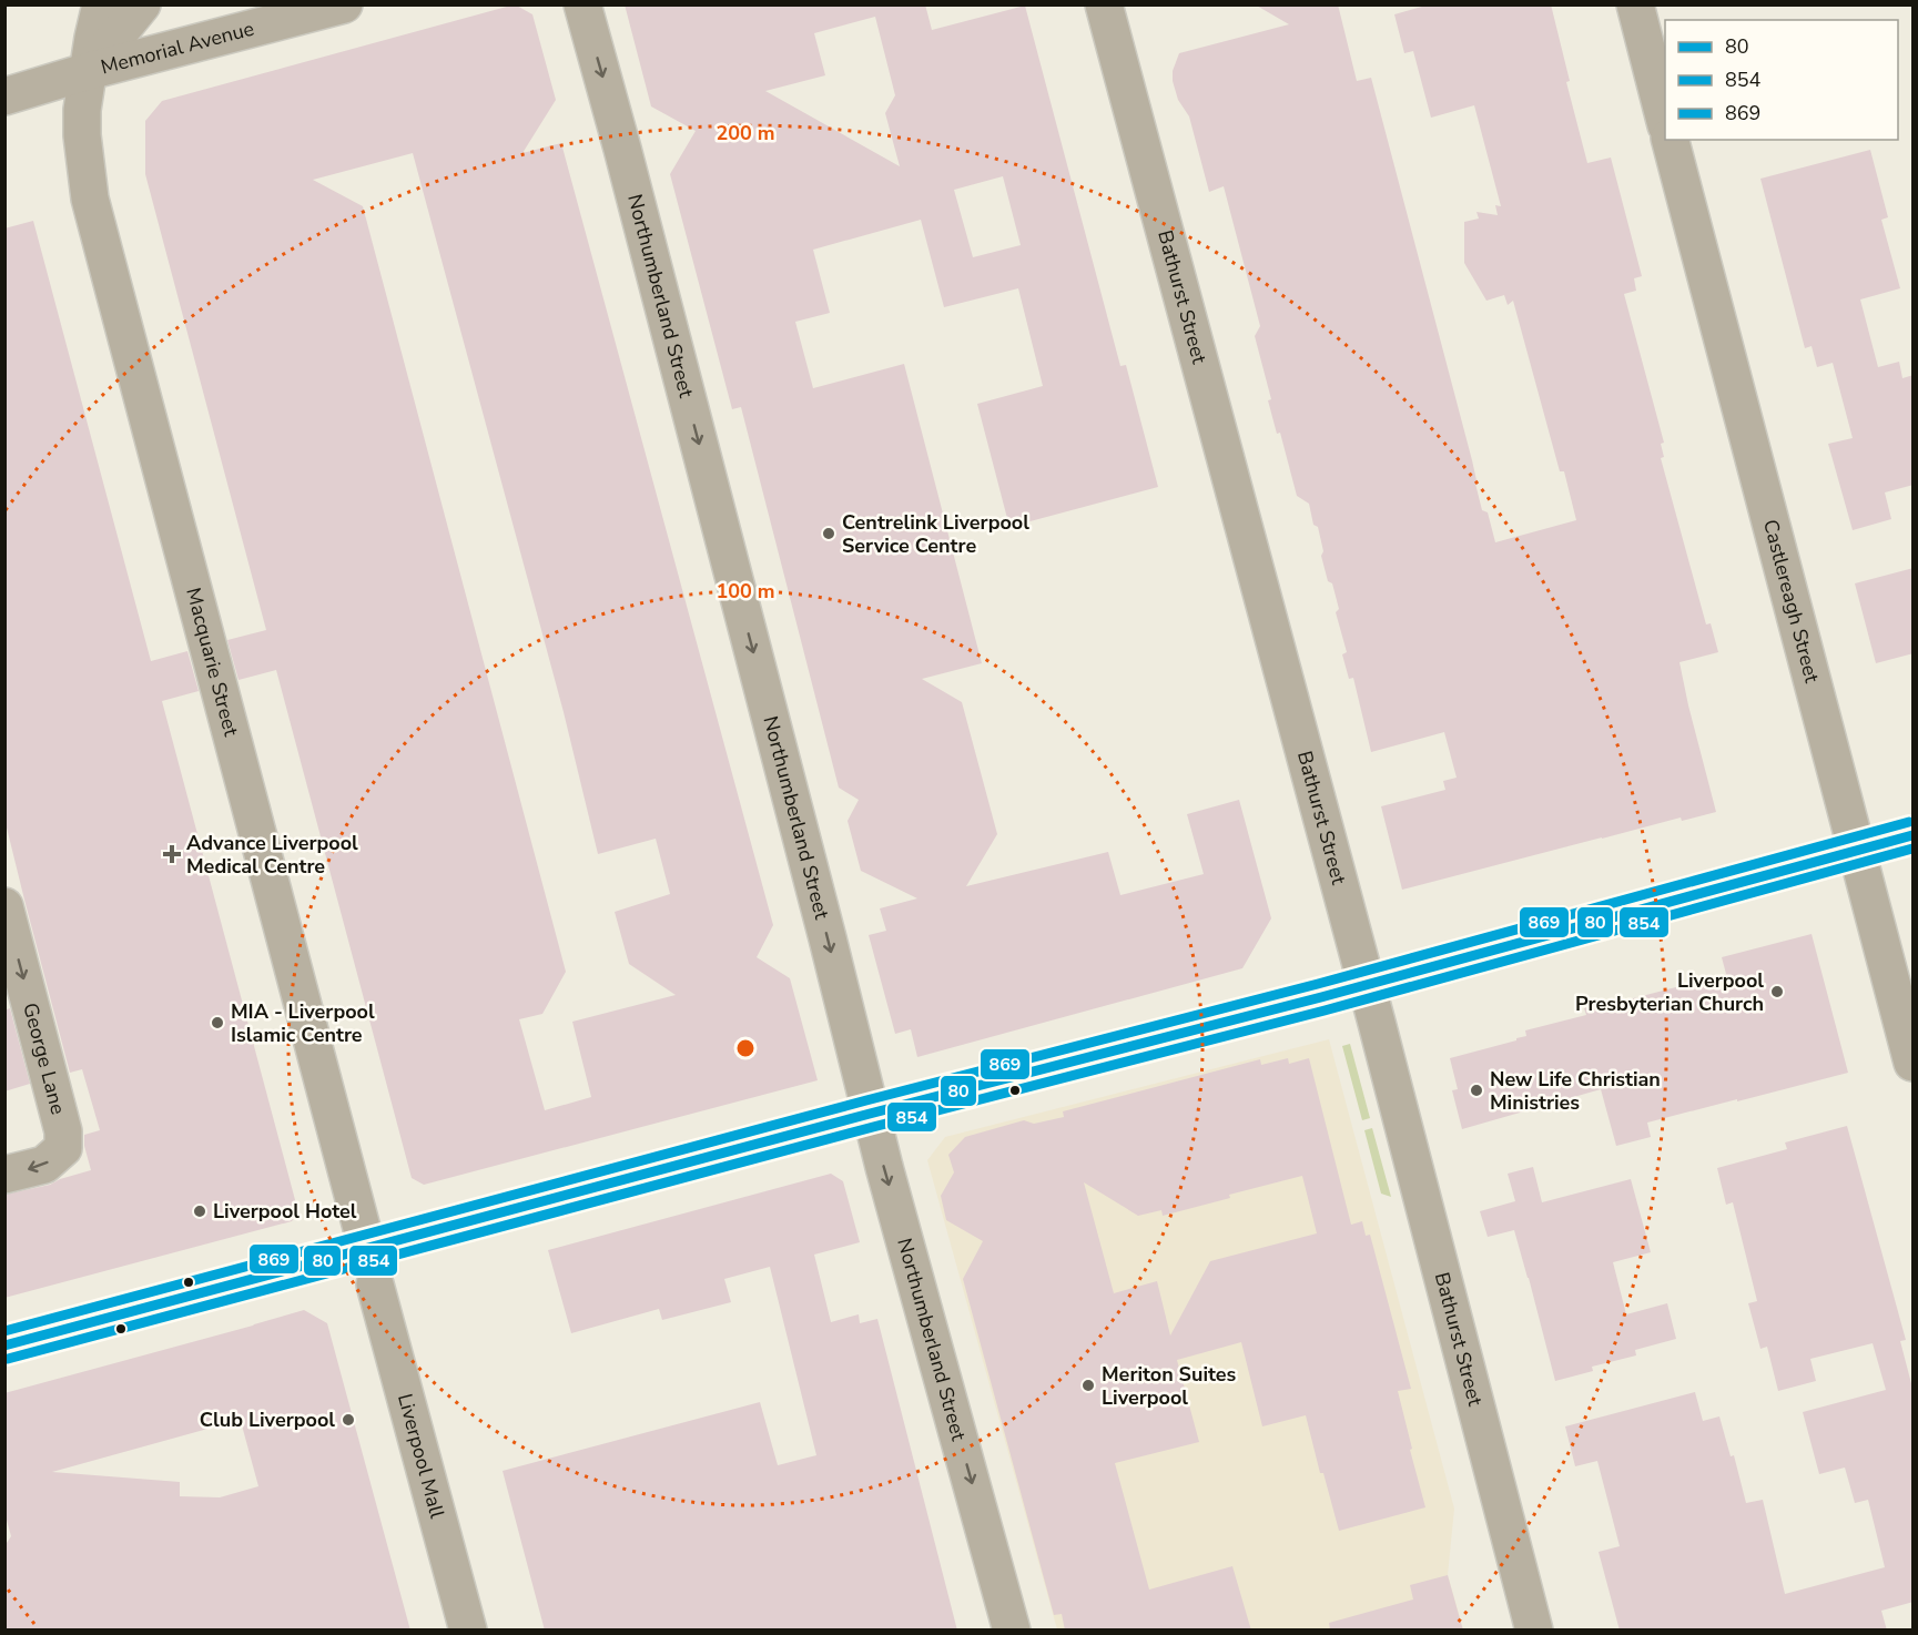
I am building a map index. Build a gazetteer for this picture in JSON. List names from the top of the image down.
{
  "streets": {
    "street": [
      "Memorial Avenue",
      "Northumberland Street",
      "Bathurst Street",
      "Castlereagh Street",
      "Macquarie Street",
      "George Lane",
      "Liverpool Mall"
    ]
  },
  "crossings": [
    ["Memorial Avenue", "Macquarie Street"]
  ],
  "one_way": ["Northumberland Street", "George Lane"],
  "places": {
    "other": [
      "Centrelink Liverpool Service Centre",
      "Liverpool Presbyterian Church",
      "MIA - Liverpool Islamic Centre",
      "New Life Christian Ministries",
      "Liverpool Hotel",
      "Meriton Suites Liverpool",
      "Club Liverpool"
    ],
    "health": ["Advance Liverpool Medical Centre"]
  },
  "lines": ["transit line 869", "transit line 80", "transit line 854"],
  "legend": ["80", "854", "869"],
  "rings": ["200 m", "100 m"]
}
